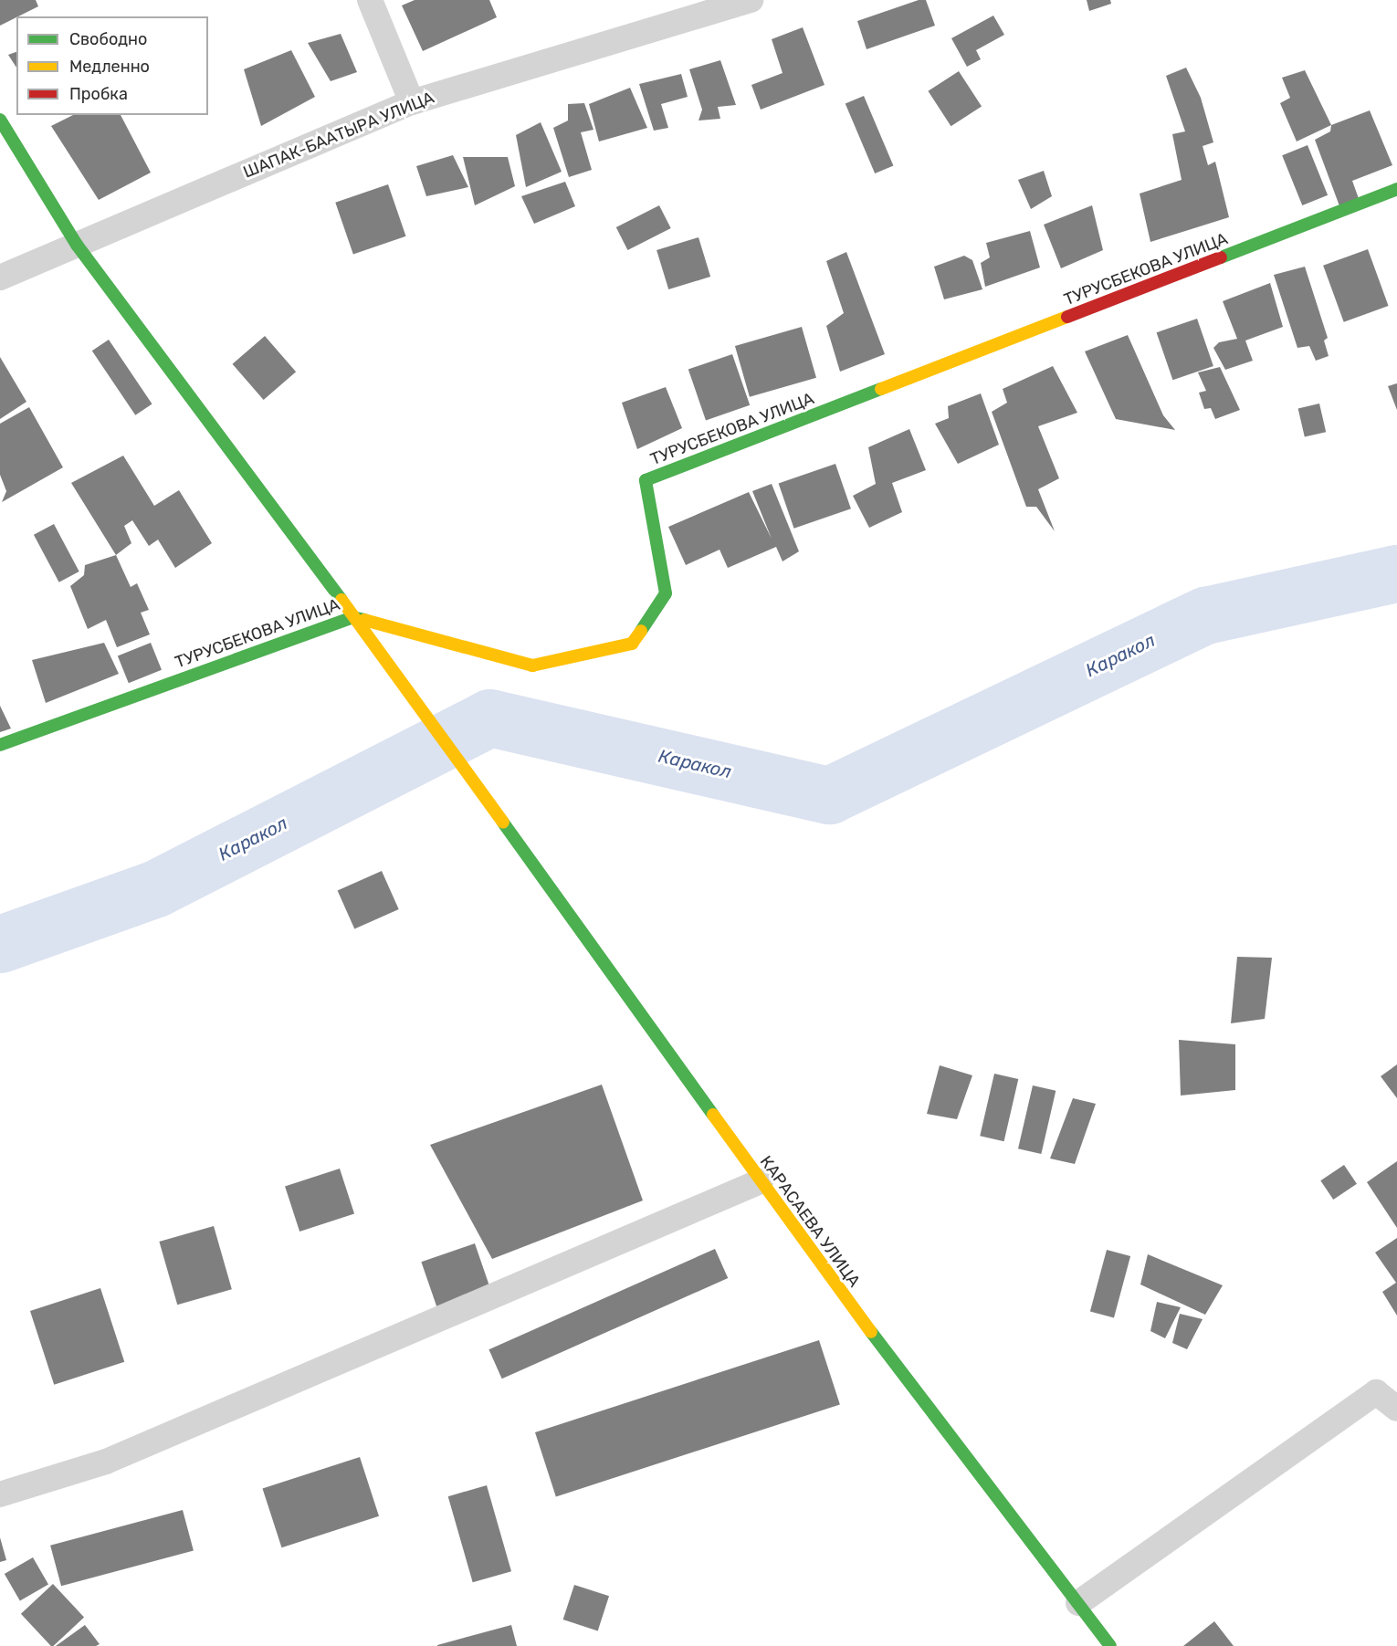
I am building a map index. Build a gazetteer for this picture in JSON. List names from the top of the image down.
{
  "streets": {
    "street": ["ШАПАК-БААТЫРА УЛИЦА", "ТУРУСБЕКОВА УЛИЦА", "КАРАСАЕВА УЛИЦА"]
  },
  "crossings": [
    ["ШАПАК-БААТЫРА УЛИЦА", "КАРАСАЕВА УЛИЦА"],
    ["ТУРУСБЕКОВА УЛИЦА", "КАРАСАЕВА УЛИЦА"]
  ],
  "water": ["Каракол"],
  "legend": ["Свободно", "Медленно", "Пробка"]
}
